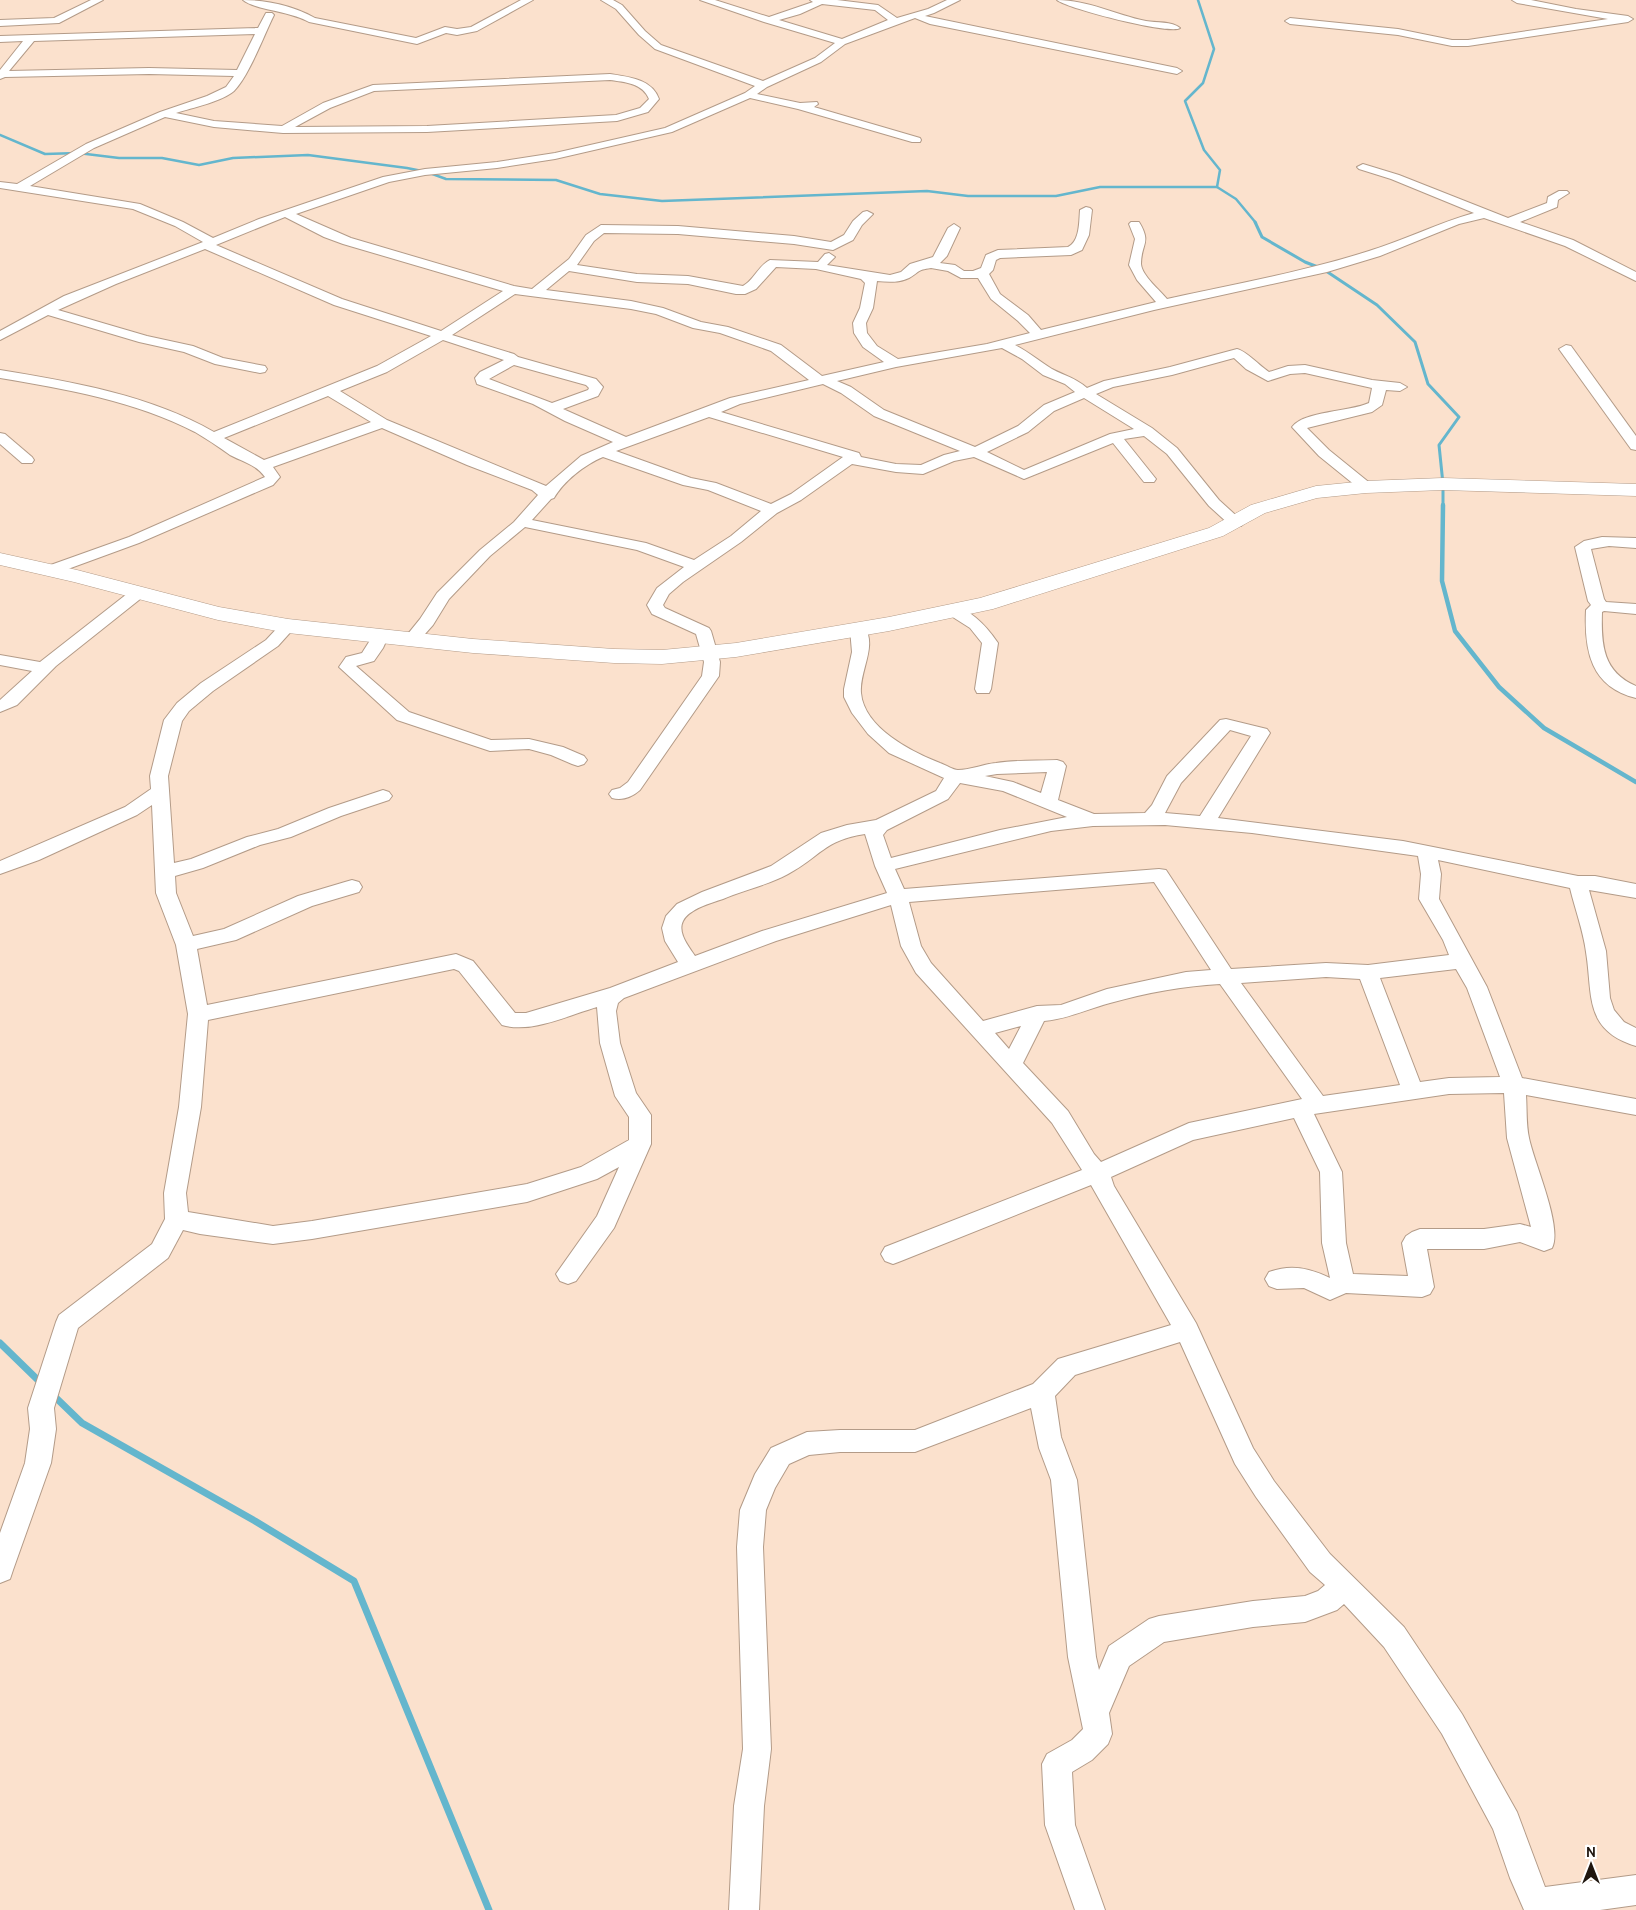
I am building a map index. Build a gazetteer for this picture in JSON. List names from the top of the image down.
{
  "north": "top"
}
